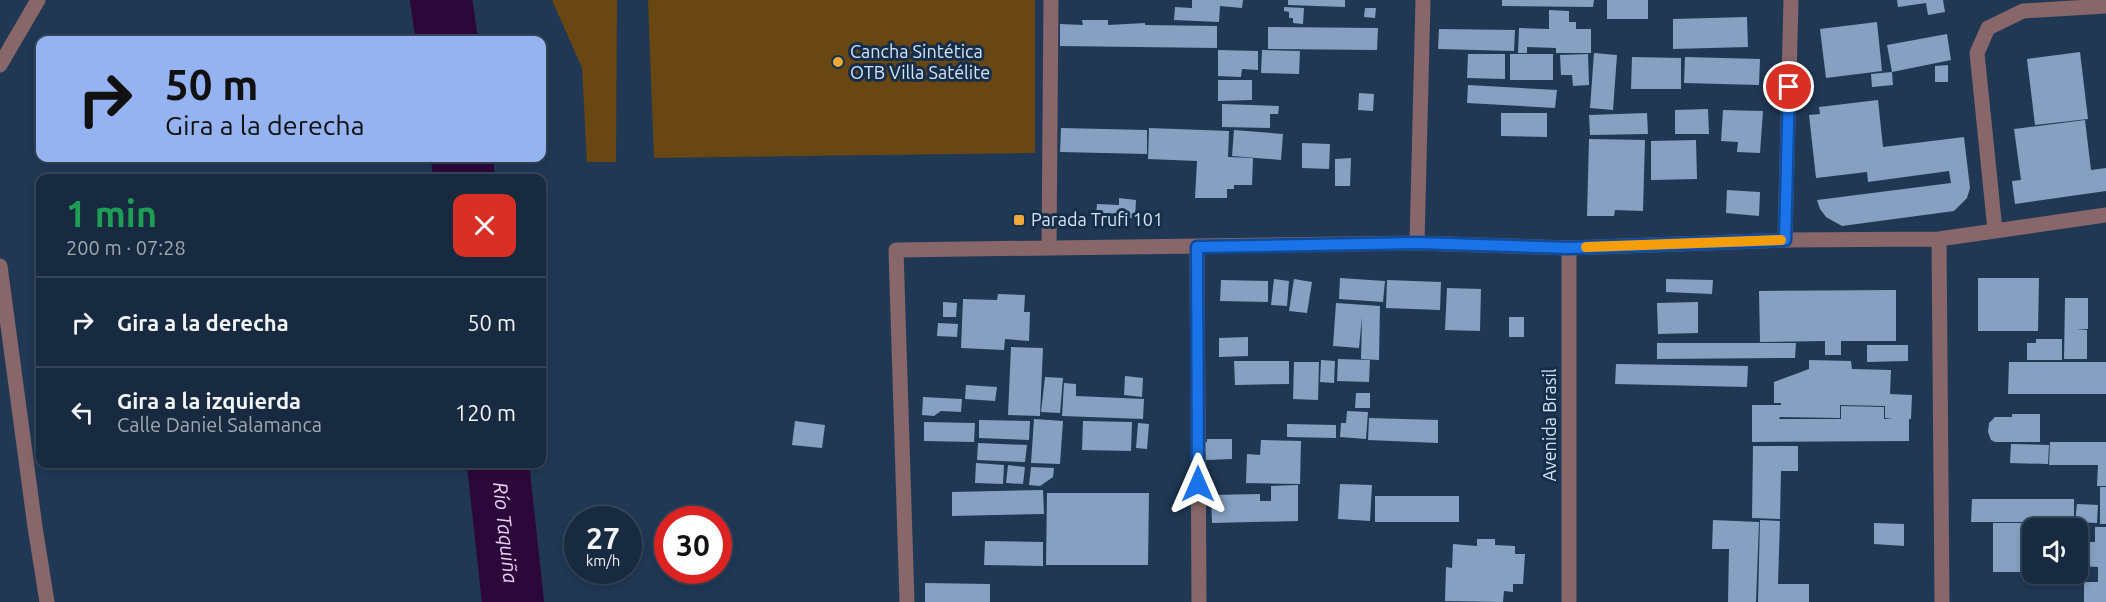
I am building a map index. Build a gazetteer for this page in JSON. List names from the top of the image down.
{
  "streets": {
    "street": ["Avenida Brasil"]
  },
  "water": ["Río Taquiña"],
  "places": {
    "other": ["Cancha Sintética OTB Villa Satélite"],
    "transit": ["Parada Trufi 101"]
  },
  "page": {
    "turn": ["50 m", "Gira a la derecha"],
    "heading": ["1 min", "200 m · 07:28"],
    "list": [
      {
        "name": "Gira a la derecha",
        "value": "50 m"
      },
      {
        "name": "Gira a la izquierda",
        "note": "Calle Daniel Salamanca",
        "value": "120 m"
      }
    ],
    "speed": "27 km/h",
    "limit": "30"
  }
}
